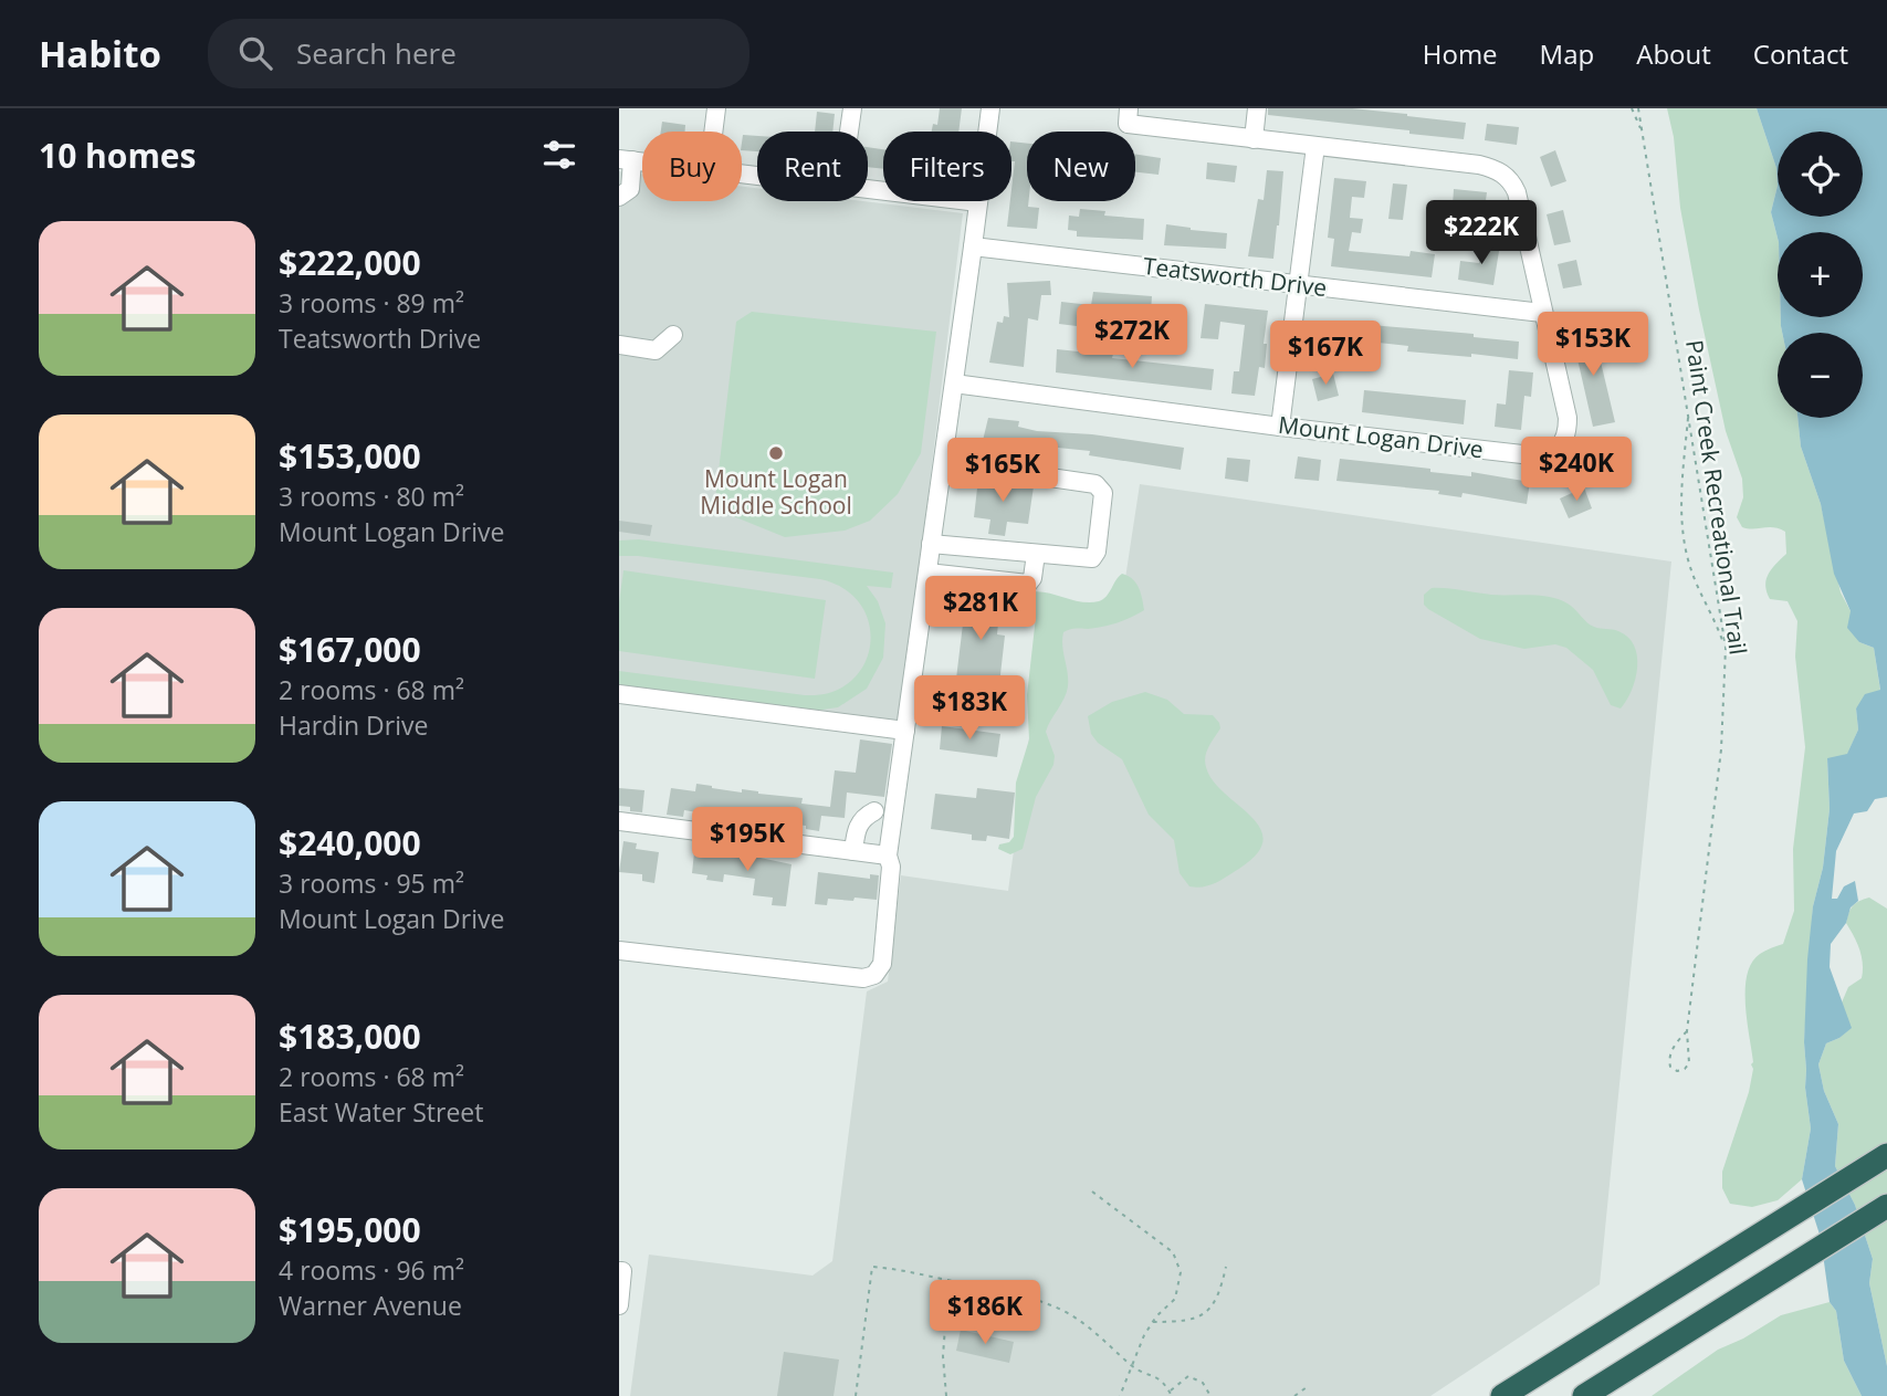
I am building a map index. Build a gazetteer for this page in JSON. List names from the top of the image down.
{
  "streets": {
    "street": ["Teatsworth Drive", "Mount Logan Drive"],
    "path": ["Paint Creek Recreational Trail"]
  },
  "crossings": [
    ["Teatsworth Drive", "Mount Logan Drive"]
  ],
  "places": ["Mount Logan Middle School"],
  "page": {
    "header": "Habito",
    "search": "Search here",
    "nav": [
      "Home",
      "Map",
      "About",
      "Contact"
    ],
    "heading": "10 homes",
    "map_buttons": ["+", "−"],
    "chip": [
      "Buy",
      "Rent",
      "Filters",
      "New"
    ],
    "price": [
      "$222K",
      "$272K",
      "$153K",
      "$167K",
      "$240K",
      "$165K",
      "$281K",
      "$183K",
      "$195K",
      "$186K"
    ],
    "list": [
      {
        "name": "$222,000",
        "note": "3 rooms · 89 m² · Teatsworth Drive"
      },
      {
        "name": "$153,000",
        "note": "3 rooms · 80 m² · Mount Logan Drive"
      },
      {
        "name": "$167,000",
        "note": "2 rooms · 68 m² · Hardin Drive"
      },
      {
        "name": "$240,000",
        "note": "3 rooms · 95 m² · Mount Logan Drive"
      },
      {
        "name": "$183,000",
        "note": "2 rooms · 68 m² · East Water Street"
      },
      {
        "name": "$195,000",
        "note": "4 rooms · 96 m² · Warner Avenue"
      }
    ]
  }
}
